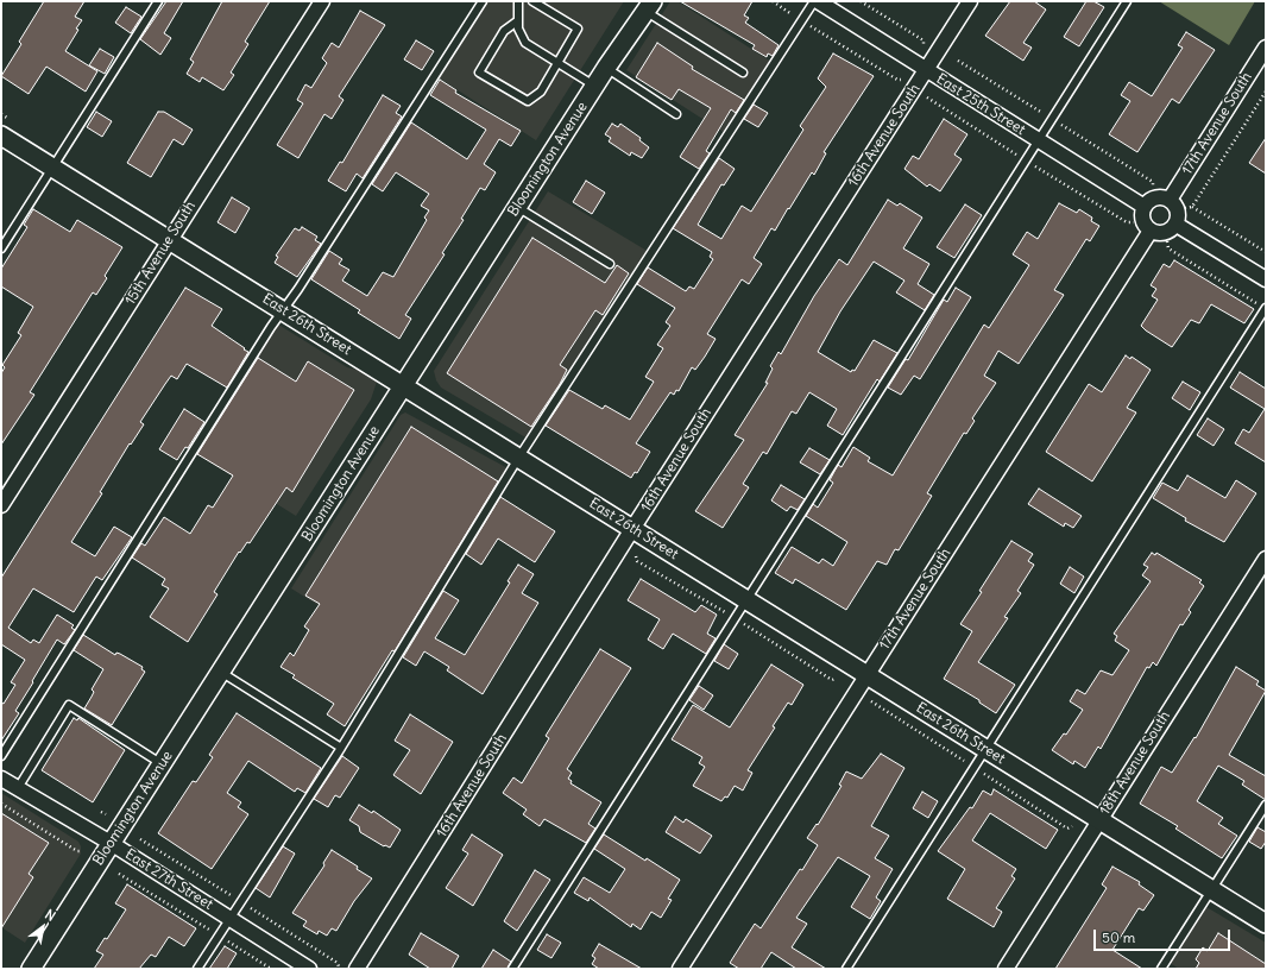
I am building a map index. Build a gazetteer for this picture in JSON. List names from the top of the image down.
{
  "streets": {
    "street": [
      "East 25th Street",
      "17th Avenue South",
      "16th Avenue South",
      "Bloomington Avenue",
      "15th Avenue South",
      "East 26th Street",
      "18th Avenue South",
      "East 27th Street"
    ]
  },
  "crossings": [
    ["East 25th Street", "17th Avenue South"],
    ["East 25th Street", "16th Avenue South"],
    ["17th Avenue South", "East 26th Street"],
    ["16th Avenue South", "East 26th Street"],
    ["Bloomington Avenue", "East 26th Street"],
    ["Bloomington Avenue", "East 27th Street"],
    ["15th Avenue South", "East 26th Street"],
    ["East 26th Street", "18th Avenue South"]
  ],
  "scale_bar": "50 m",
  "north": "top right"
}
